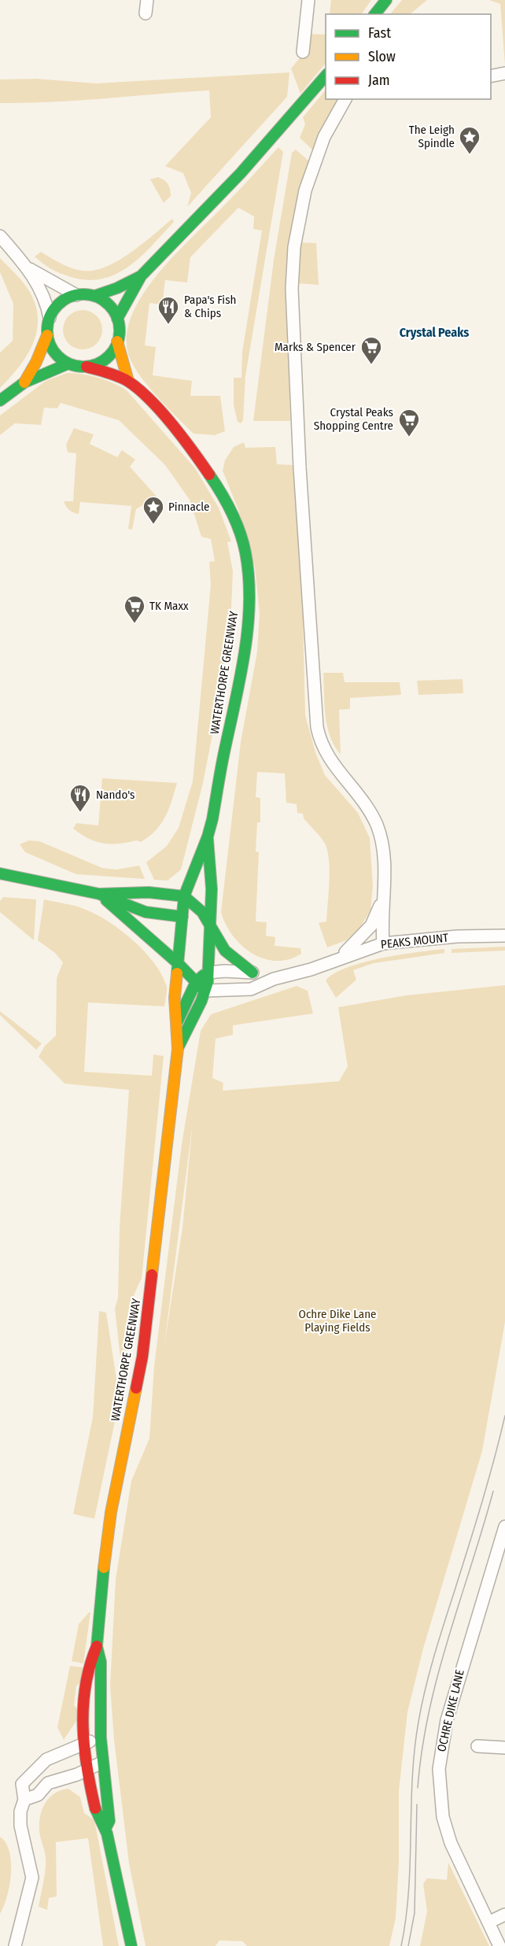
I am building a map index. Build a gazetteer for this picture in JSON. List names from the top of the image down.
{
  "streets": {
    "street": ["WATERTHORPE GREENWAY", "PEAKS MOUNT", "OCHRE DIKE LANE"]
  },
  "crossings": [
    ["WATERTHORPE GREENWAY", "PEAKS MOUNT"]
  ],
  "districts": ["Crystal Peaks"],
  "parks": ["Ochre Dike Lane Playing Fields"],
  "places": {
    "place": ["The Leigh Spindle", "Pinnacle"],
    "restaurant": ["Papa's Fish & Chips", "Nando's"],
    "supermarket": ["Marks & Spencer", "Crystal Peaks Shopping Centre", "TK Maxx"]
  },
  "legend": ["Fast", "Slow", "Jam"]
}
